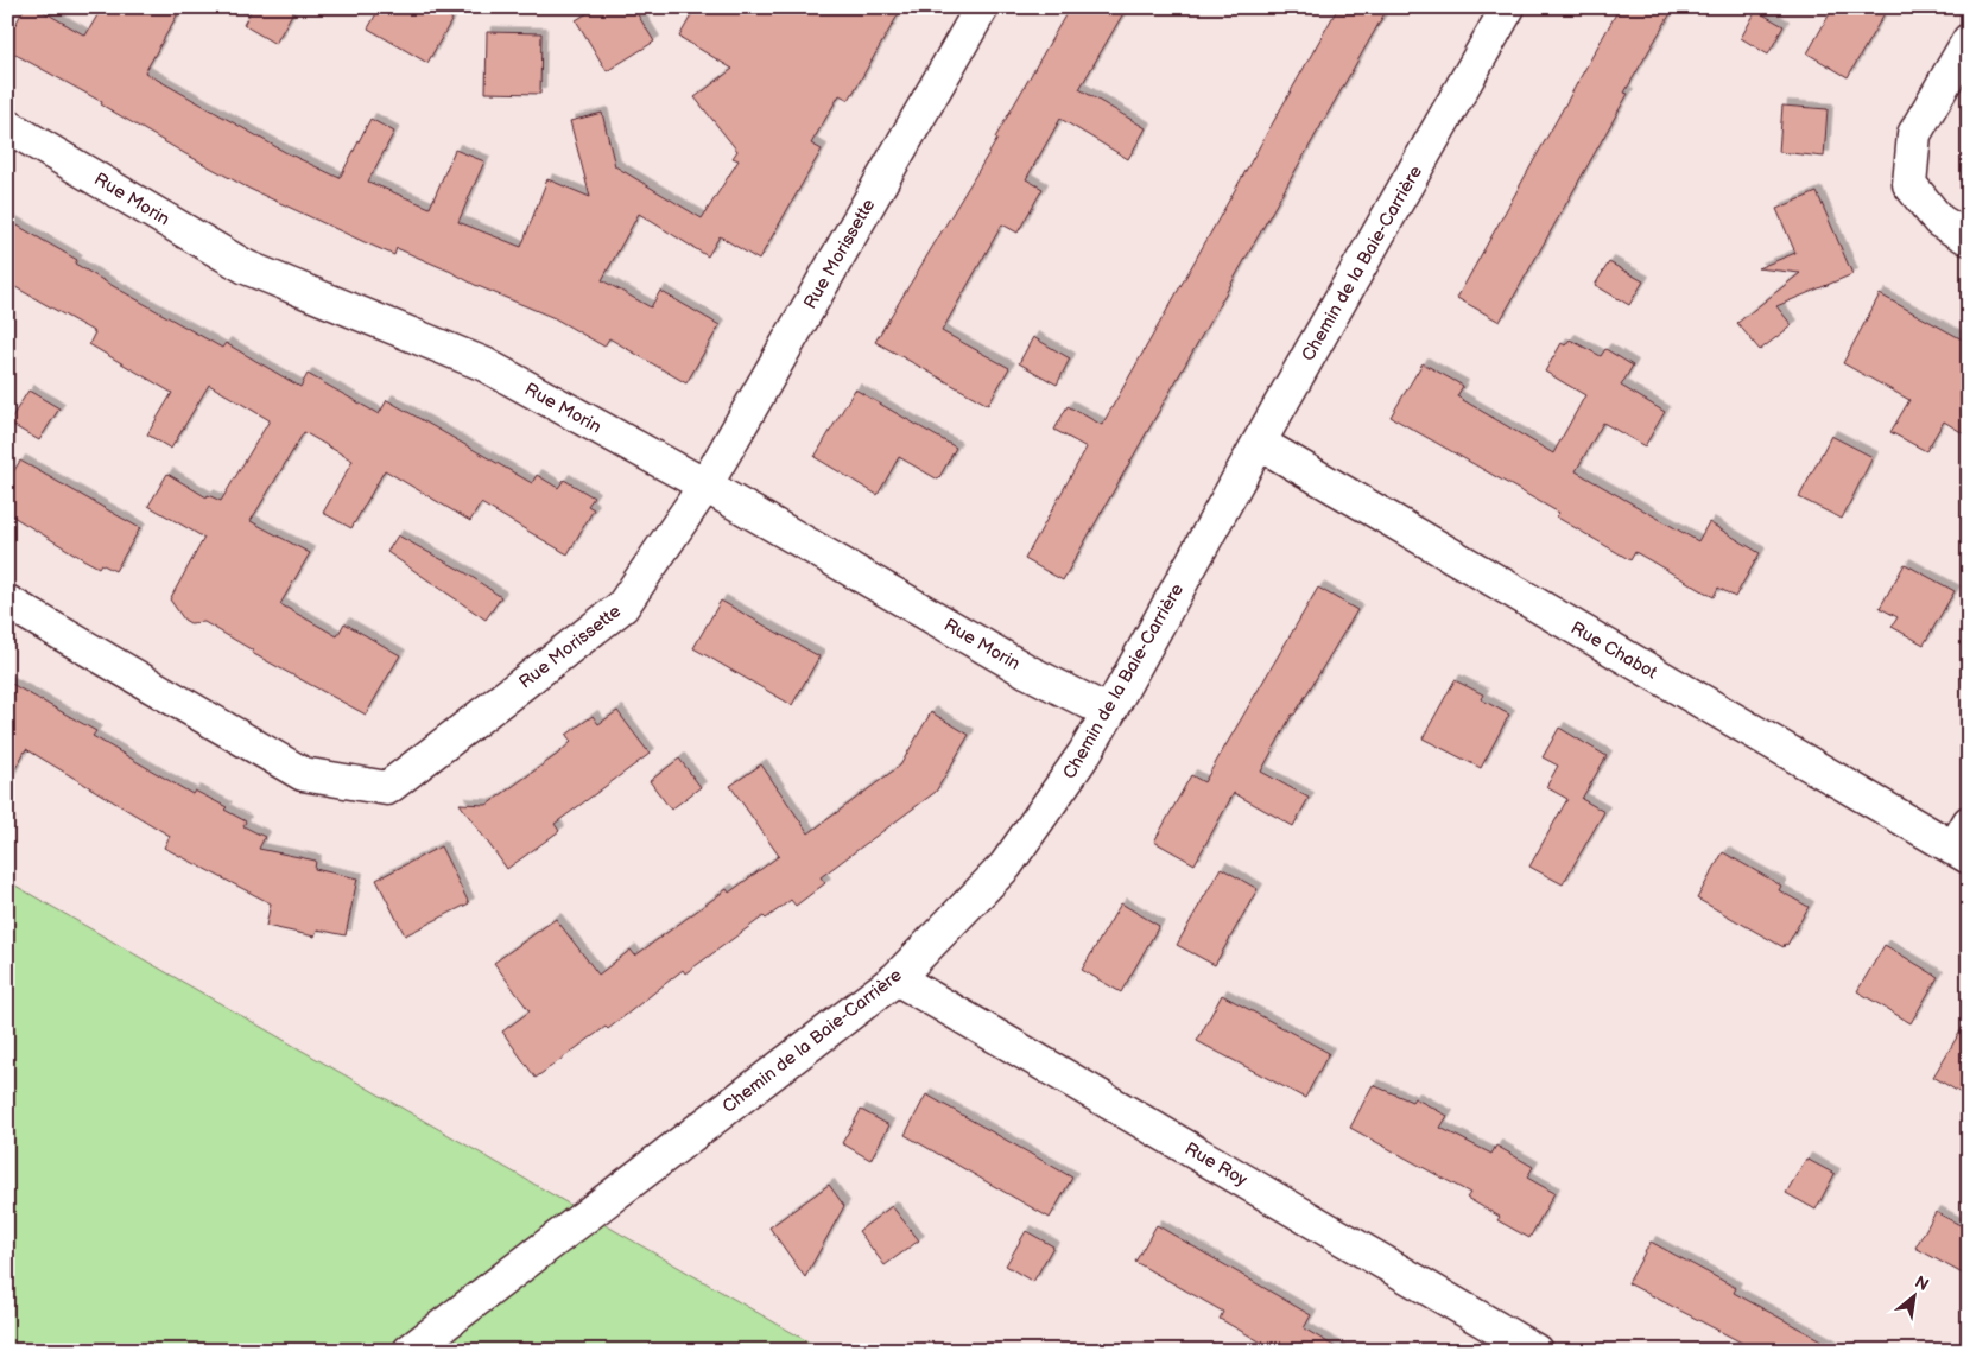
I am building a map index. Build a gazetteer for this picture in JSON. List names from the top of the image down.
{
  "streets": {
    "street": [
      "Rue Morin",
      "Rue Morissette",
      "Chemin de la Baie-Carrière",
      "Rue Chabot",
      "Rue Roy"
    ]
  },
  "crossings": [
    ["Rue Morin", "Rue Morissette"],
    ["Rue Morin", "Chemin de la Baie-Carrière"],
    ["Chemin de la Baie-Carrière", "Rue Chabot"],
    ["Chemin de la Baie-Carrière", "Rue Roy"]
  ],
  "north": "top right"
}
